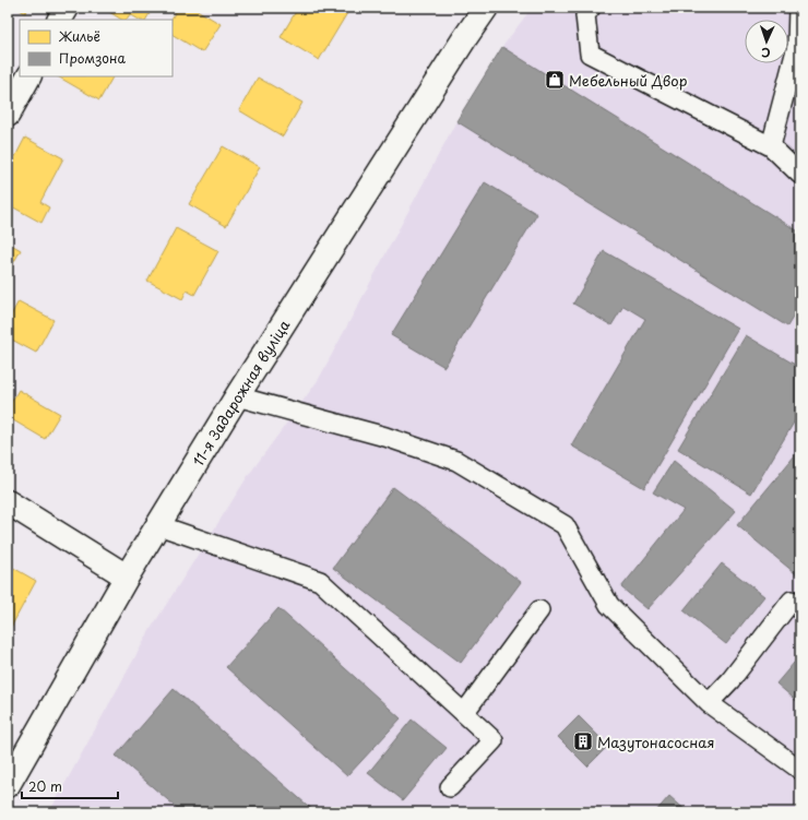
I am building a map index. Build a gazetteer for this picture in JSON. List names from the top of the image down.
{
  "streets": {
    "main road": ["11-я Задарожная вуліца"]
  },
  "places": {
    "shop": ["Мебельный Двор"],
    "building": ["Мазутонасосная"]
  },
  "legend": ["Жильё", "Промзона"],
  "scale_bar": "20 m",
  "north": "bottom"
}
